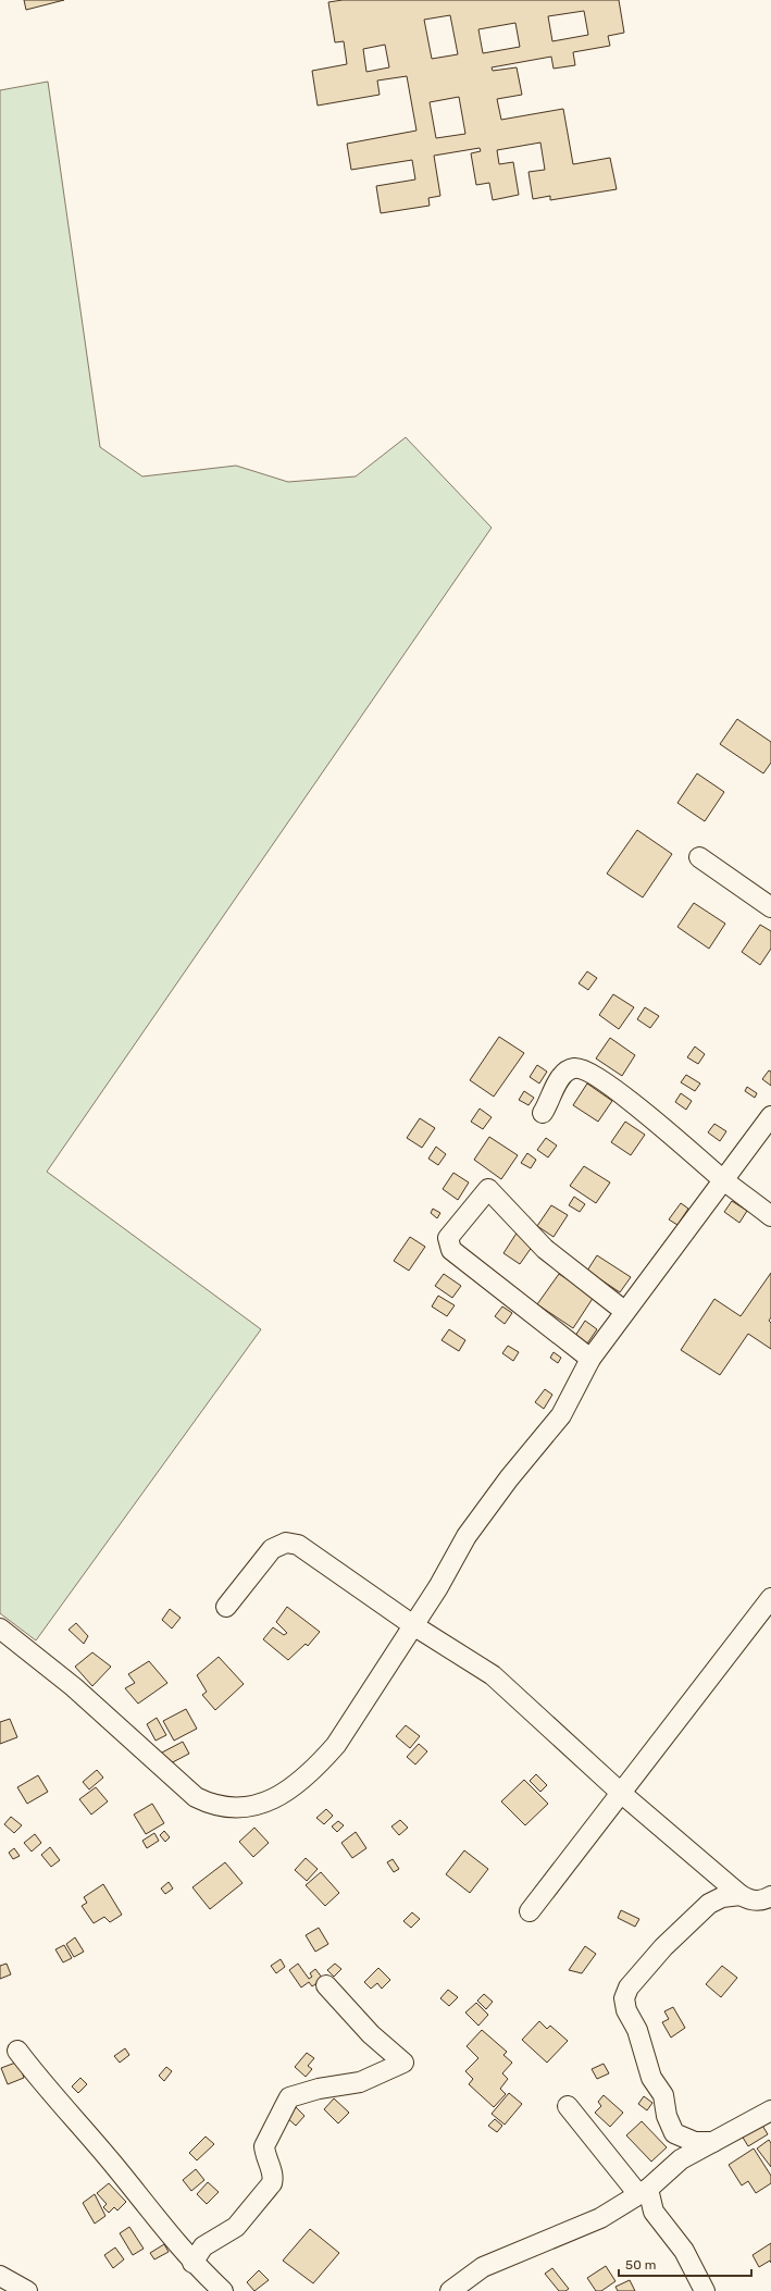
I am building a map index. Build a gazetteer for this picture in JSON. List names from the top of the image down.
{
  "scale_bar": "50 m"
}
